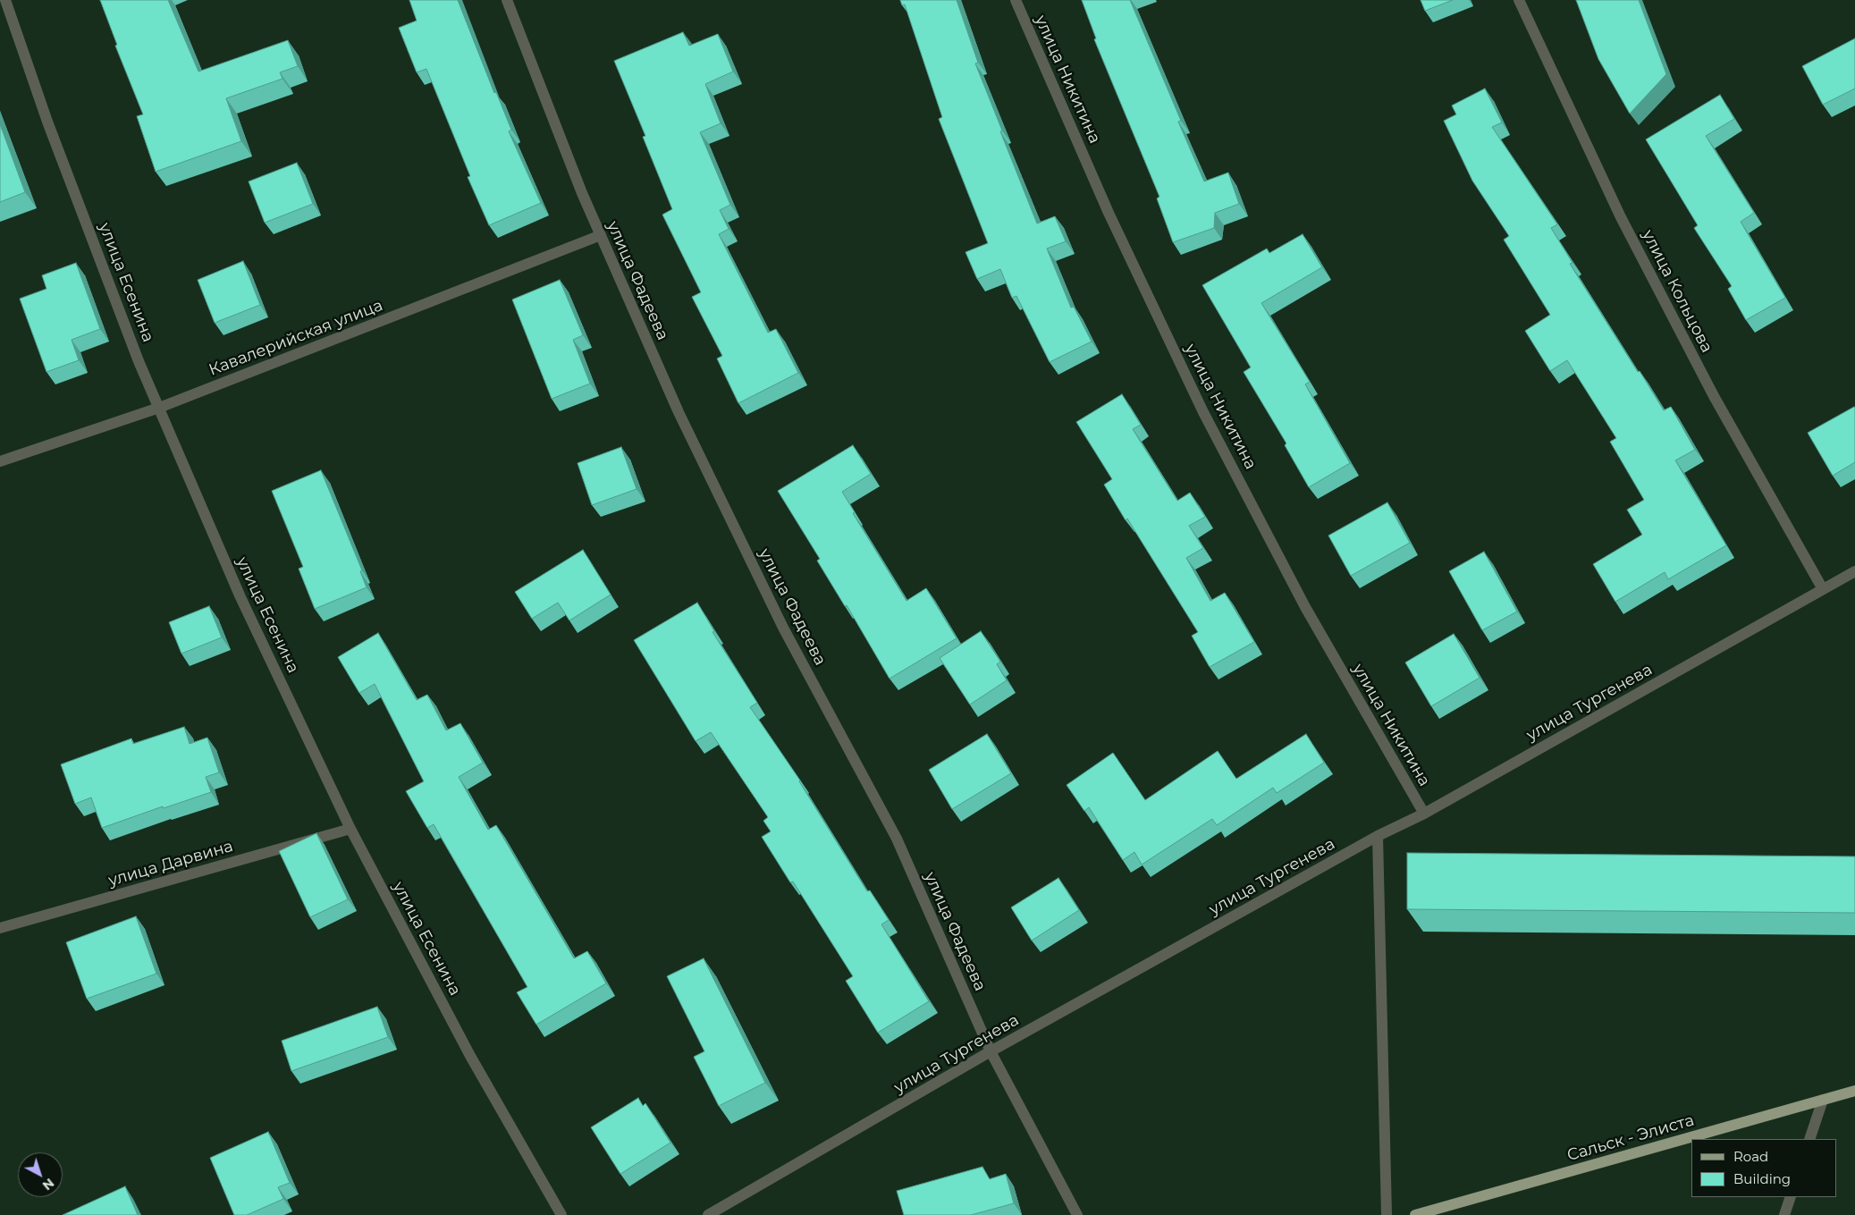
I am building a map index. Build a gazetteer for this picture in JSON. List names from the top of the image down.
{
  "streets": {
    "main road": ["Сальск - Элиста"],
    "street": [
      "улица Никитина",
      "улица Фадеева",
      "улица Есенина",
      "улица Кольцова",
      "Кавалерийская улица",
      "улица Тургенева",
      "улица Дарвина"
    ]
  },
  "crossings": [
    ["улица Никитина", "улица Тургенева"],
    ["улица Фадеева", "Кавалерийская улица"],
    ["улица Фадеева", "улица Тургенева"],
    ["улица Есенина", "Кавалерийская улица"],
    ["улица Есенина", "улица Дарвина"],
    ["улица Кольцова", "улица Тургенева"]
  ],
  "legend": ["Road", "Building"],
  "north": "bottom right"
}
